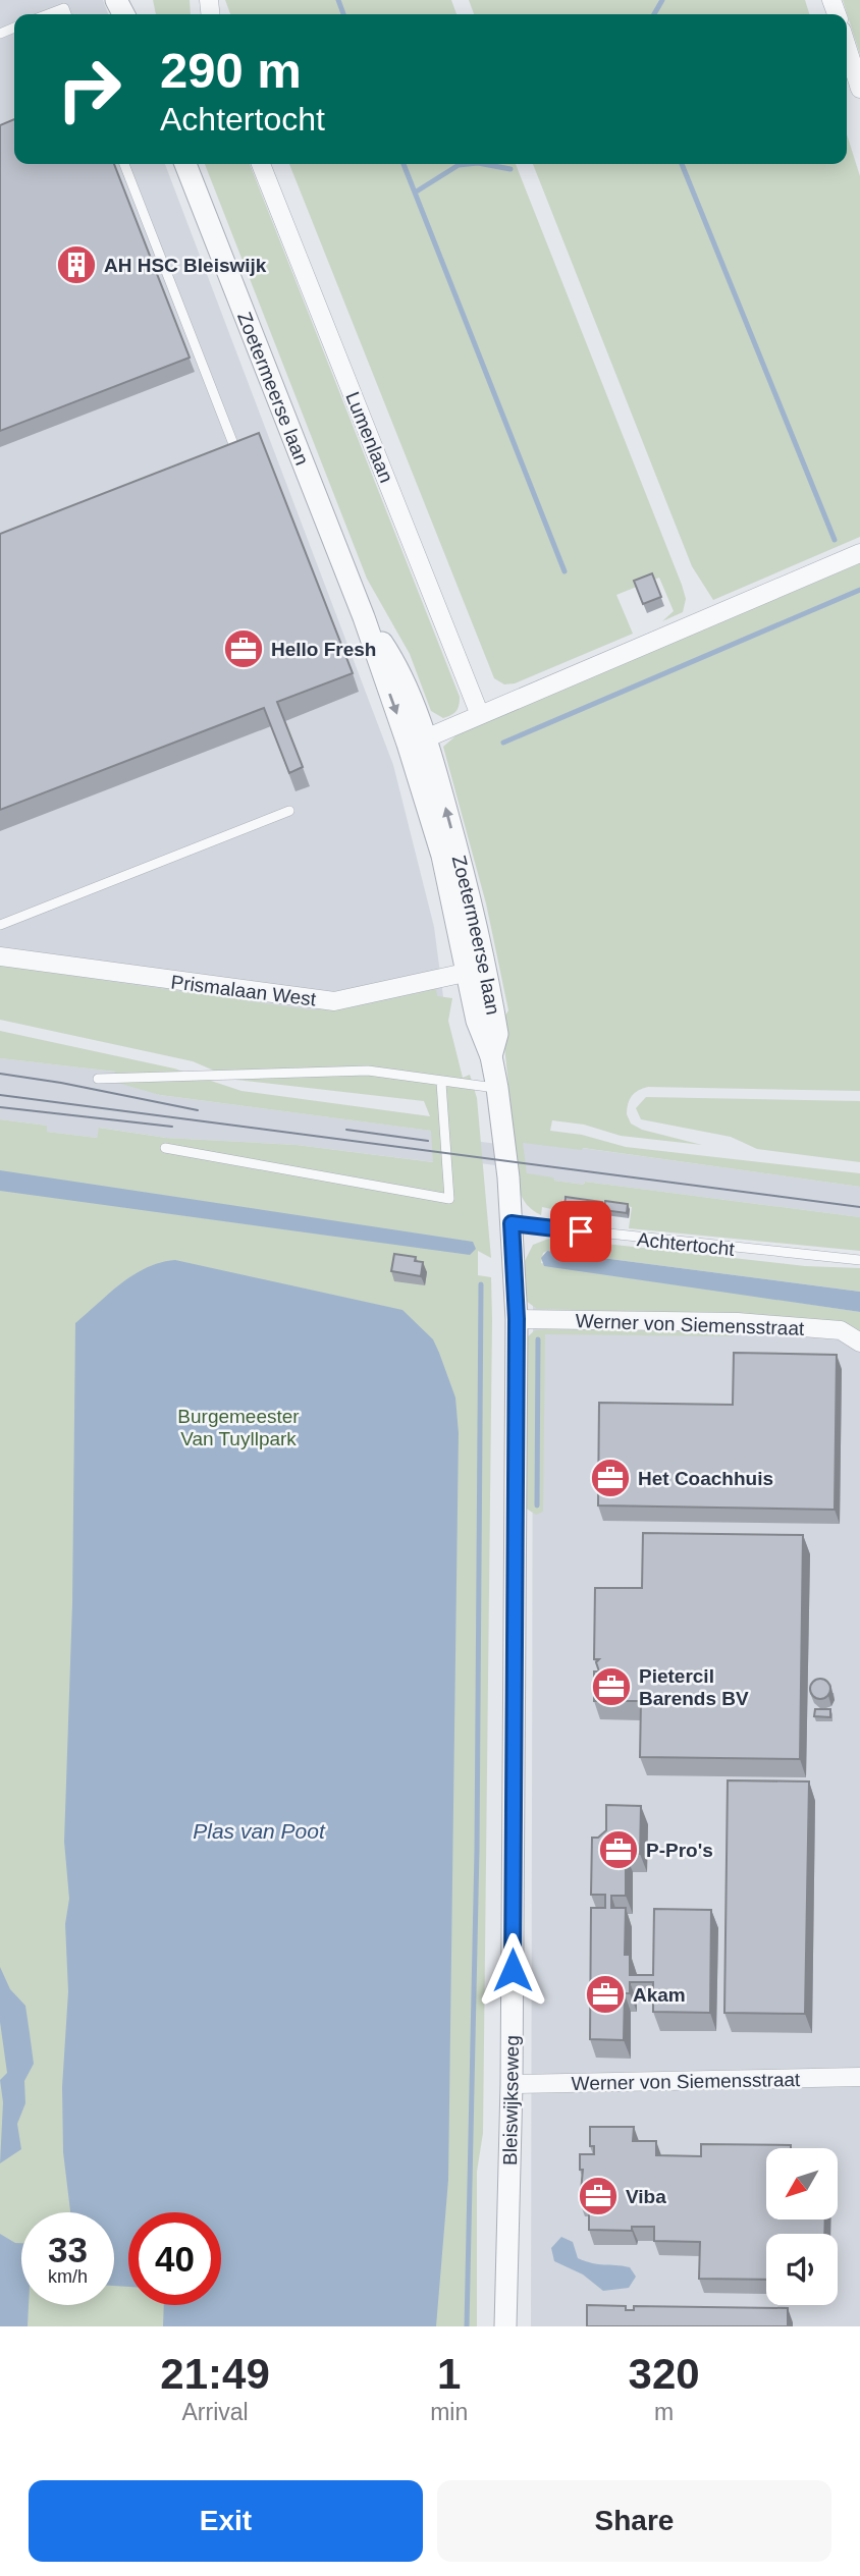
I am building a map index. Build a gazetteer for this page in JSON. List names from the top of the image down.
{
  "streets": {
    "street": [
      "Zoetermeerse laan",
      "Lumenlaan",
      "Prismalaan West",
      "Werner von Siemensstraat",
      "Bleiswijkseweg"
    ],
    "lane": ["Achtertocht"]
  },
  "crossings": [
    ["Zoetermeerse laan", "Prismalaan West"],
    ["Zoetermeerse laan", "Bleiswijkseweg"],
    ["Achtertocht", "Bleiswijkseweg"],
    ["Werner von Siemensstraat", "Bleiswijkseweg"]
  ],
  "water": ["Plas van Poot"],
  "parks": ["Burgemeester Van Tuyllpark"],
  "places": {
    "building": ["AH HSC Bleiswijk"],
    "office": [
      "Hello Fresh",
      "Het Coachhuis",
      "Pietercil Barends BV",
      "P-Pro's",
      "Akam",
      "Viba"
    ]
  },
  "north": "bottom left",
  "page": {
    "turn": ["290 m", "Achtertocht"],
    "speed": "33 km/h",
    "limit": "40",
    "eta": [
      "21:49",
      "Arrival",
      "1",
      "min",
      "320",
      "m"
    ],
    "buttons": ["Exit", "Share"]
  }
}
